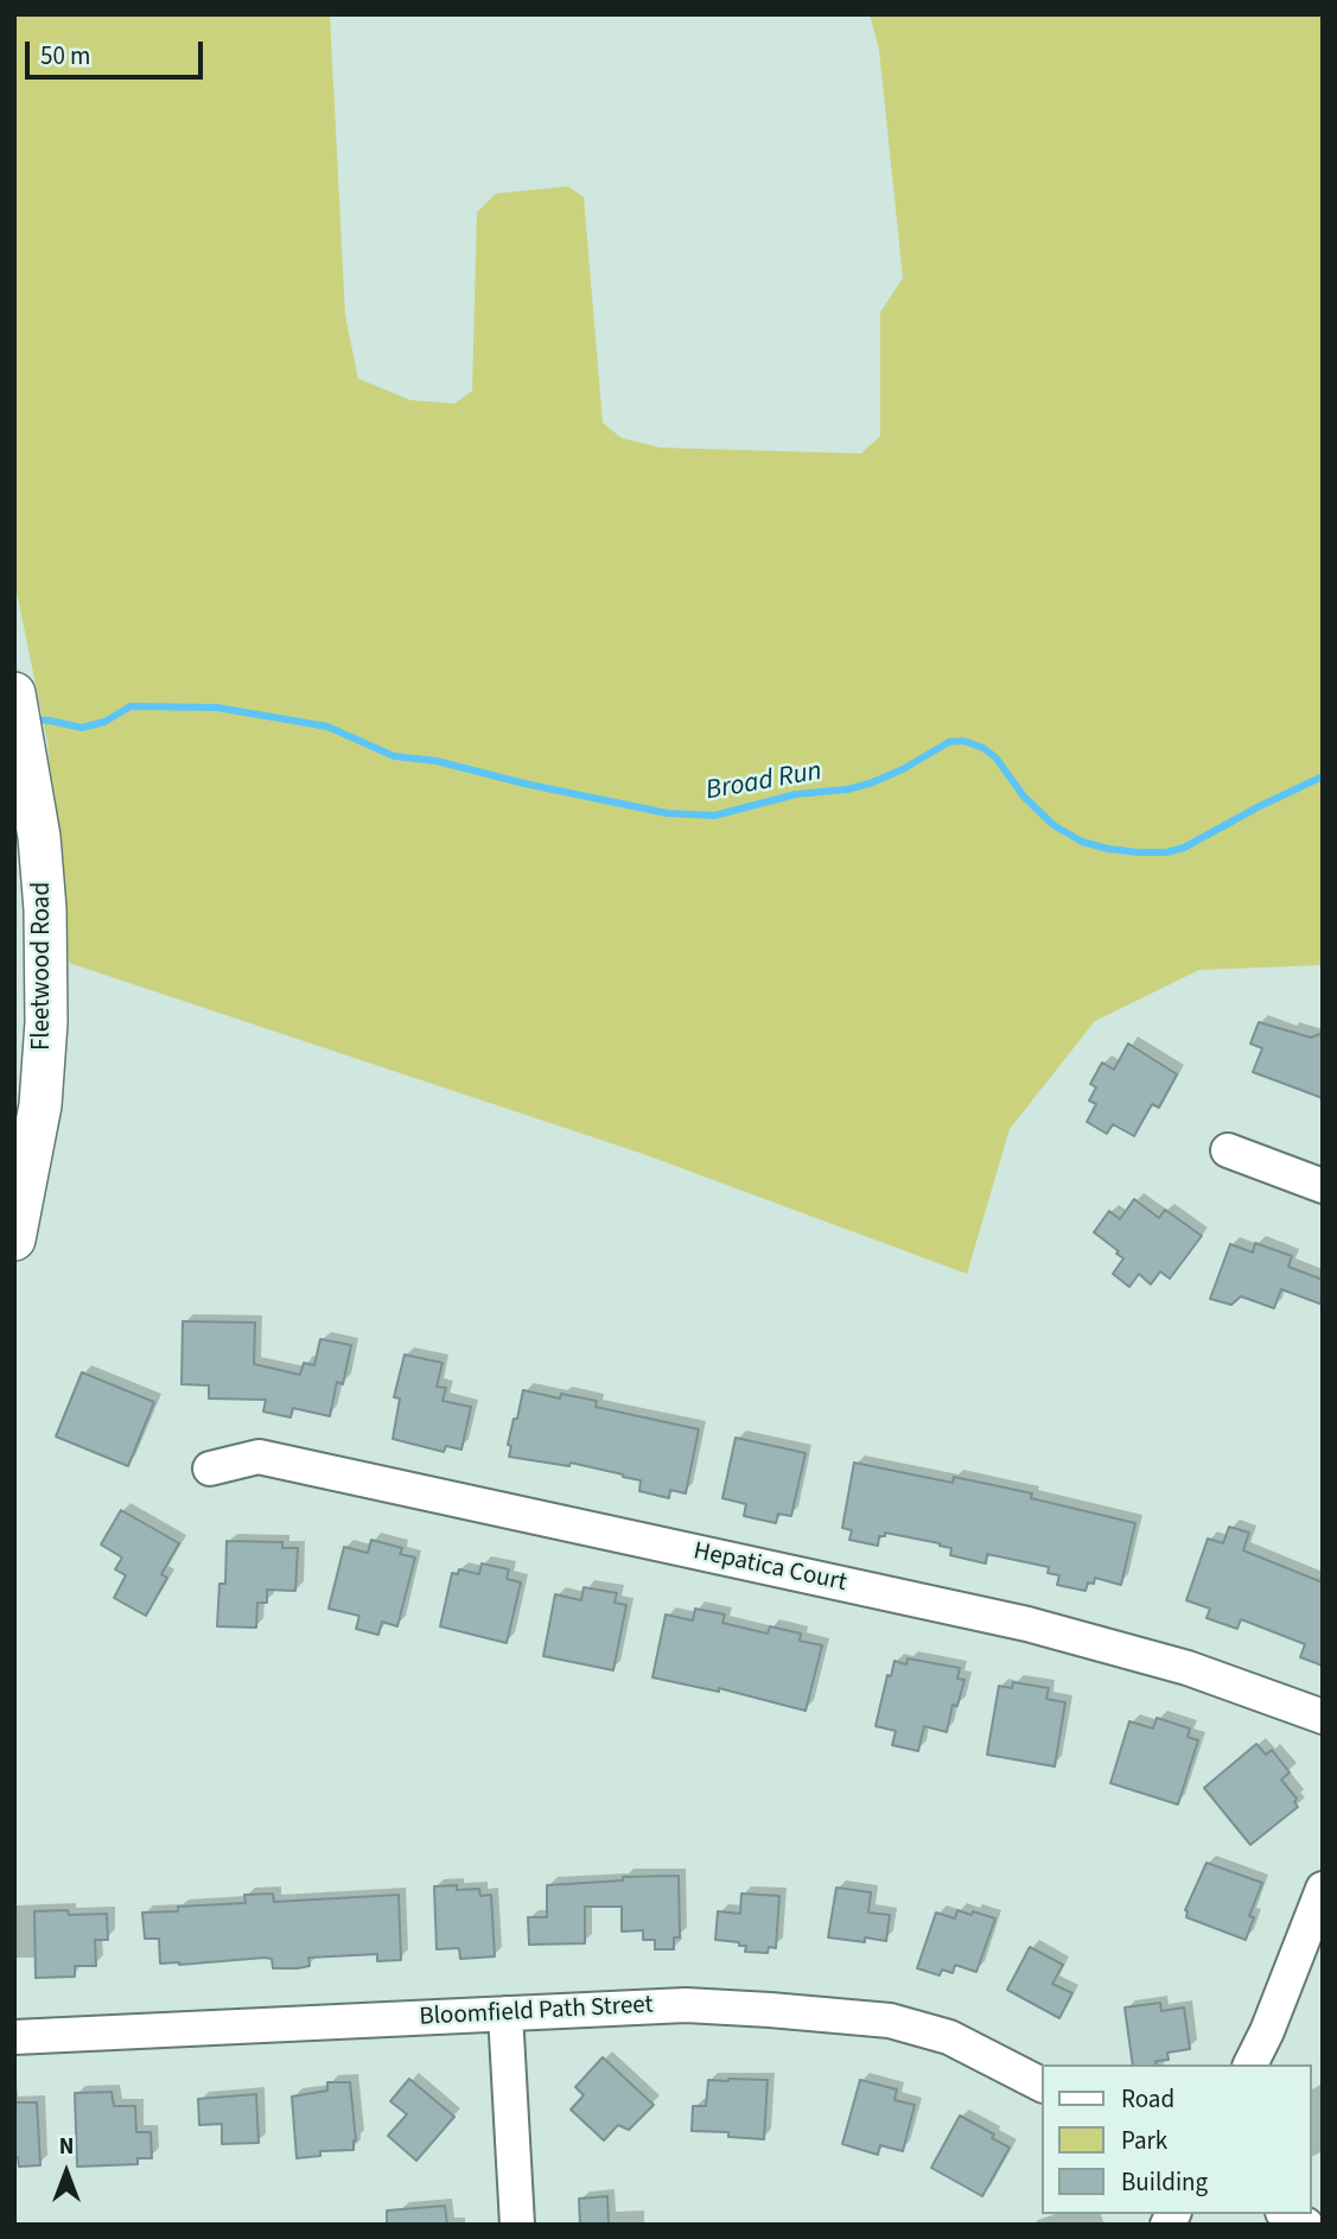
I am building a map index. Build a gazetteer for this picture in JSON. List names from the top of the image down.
{
  "streets": {
    "main road": ["Fleetwood Road"],
    "street": ["Hepatica Court", "Bloomfield Path Street"]
  },
  "water": ["Broad Run"],
  "legend": ["Road", "Park", "Building"],
  "scale_bar": "50 m",
  "north": "top"
}
